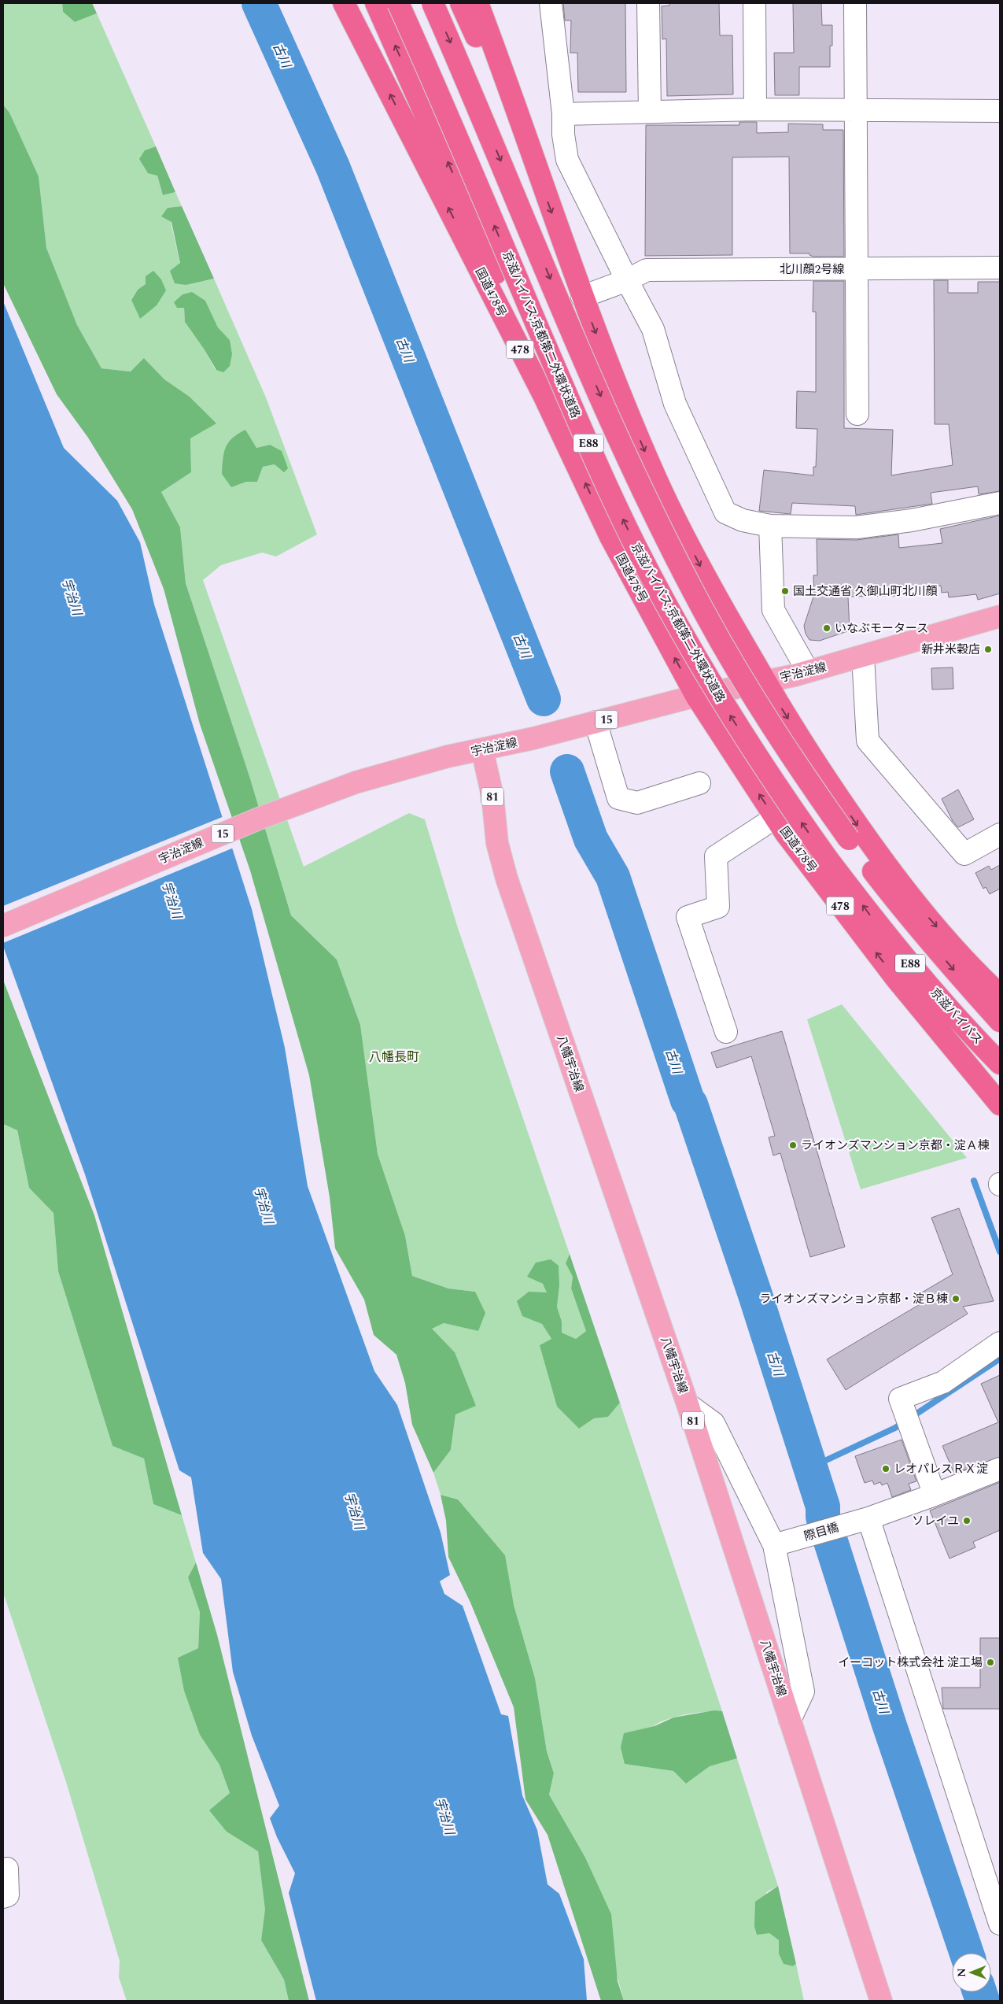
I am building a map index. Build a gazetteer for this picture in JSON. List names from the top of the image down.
{
  "streets": {
    "highway": [
      "国道478号",
      "京滋バイパス;京都第二外環状道路",
      "478",
      "E88",
      "京滋バイパス"
    ],
    "main road": [
      "宇治淀線",
      "15",
      "81",
      "八幡宇治線"
    ],
    "street": ["北川顔2号線", "際目橋"]
  },
  "crossings": [
    ["国道478号", "宇治淀線"],
    ["京滋バイパス;京都第二外環状道路", "京滋バイパス"],
    ["宇治淀線", "八幡宇治線"]
  ],
  "districts": ["八幡長町"],
  "water": ["古川", "宇治川"],
  "places": [
    "国土交通省 久御山町北川顔",
    "いなぶモータース",
    "新井米穀店",
    "ライオンズマンション京都・淀Ａ棟",
    "ライオンズマンション京都・淀Ｂ棟",
    "レオパレスＲＸ淀",
    "ソレイユ",
    "イーコット株式会社 淀工場"
  ],
  "north": "left"
}
